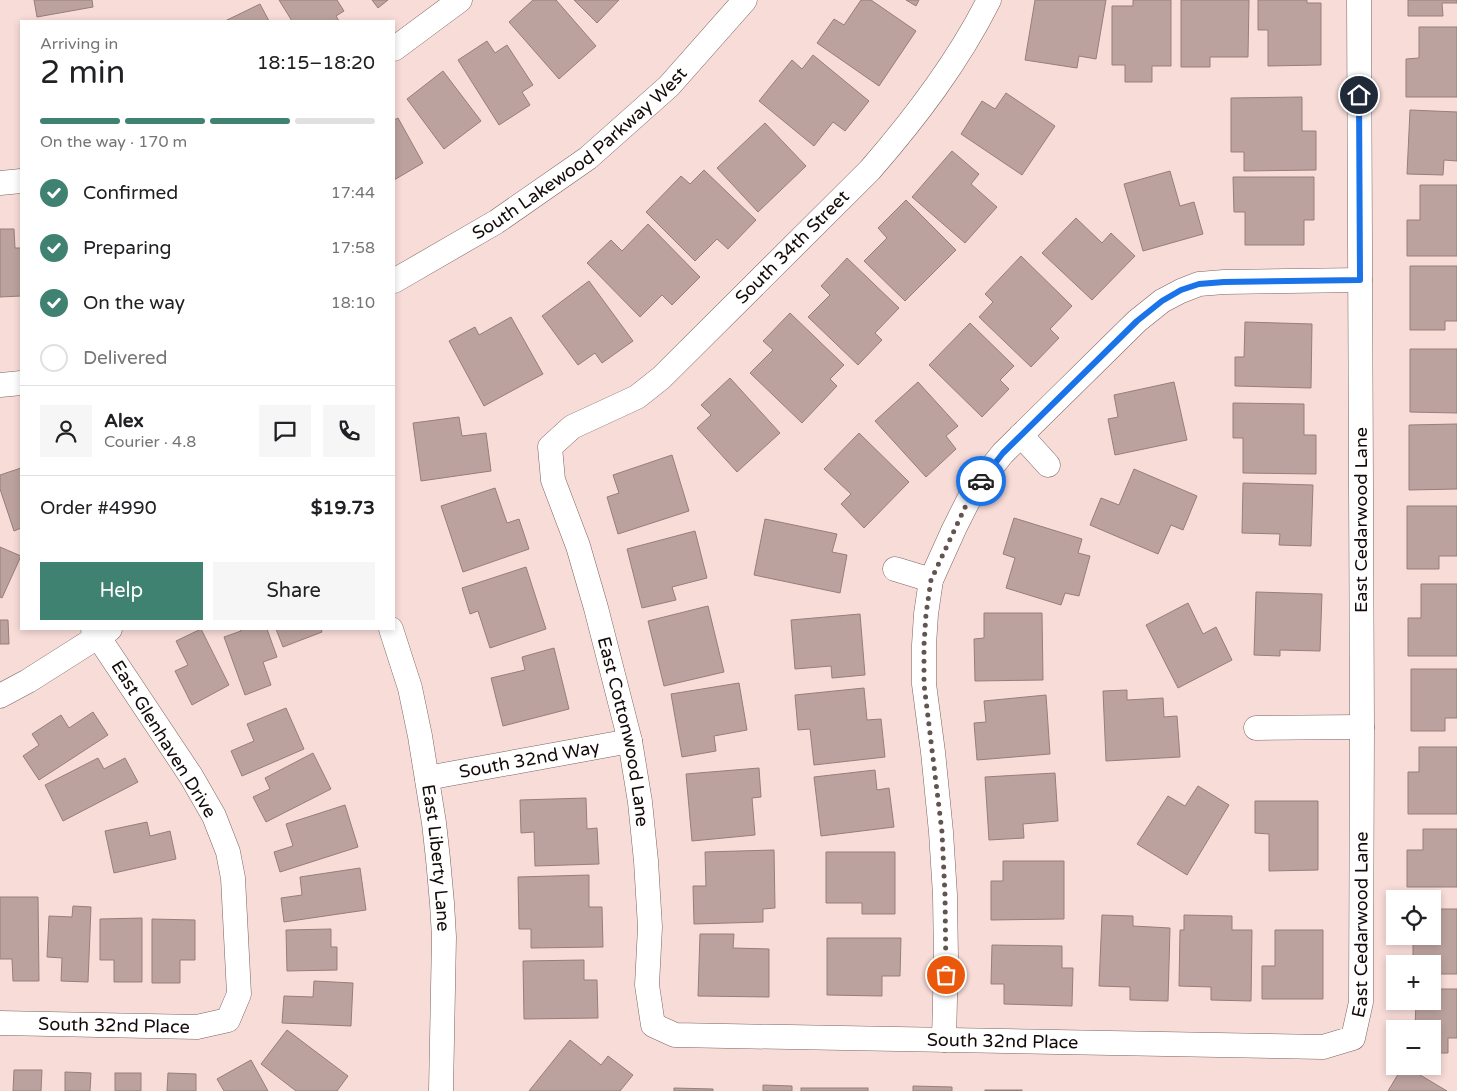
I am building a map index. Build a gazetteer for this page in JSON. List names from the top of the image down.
{
  "streets": {
    "street": [
      "South Lakewood Parkway West",
      "South 34th Street",
      "East Cedarwood Lane",
      "East Cottonwood Lane",
      "East Glenhaven Drive",
      "South 32nd Way",
      "East Liberty Lane",
      "South 32nd Place"
    ]
  },
  "crossings": [
    ["South 34th Street", "East Cottonwood Lane"],
    ["East Cedarwood Lane", "South 32nd Place"],
    ["East Cottonwood Lane", "South 32nd Way"],
    ["East Cottonwood Lane", "South 32nd Place"],
    ["East Glenhaven Drive", "South 32nd Place"],
    ["South 32nd Way", "East Liberty Lane"]
  ],
  "page": {
    "heading": ["2 min", "Arriving in", "18:15–18:20"],
    "panel": [
      "Alex",
      "Courier · 4.8",
      "Order #4990",
      "$19.73"
    ],
    "bar": "On the way · 170 m",
    "list": [
      ["Confirmed", "17:44"],
      ["Preparing", "17:58"],
      ["On the way", "18:10"],
      "Delivered"
    ],
    "buttons": ["Help", "Share"],
    "map_buttons": ["+", "−"]
  }
}
